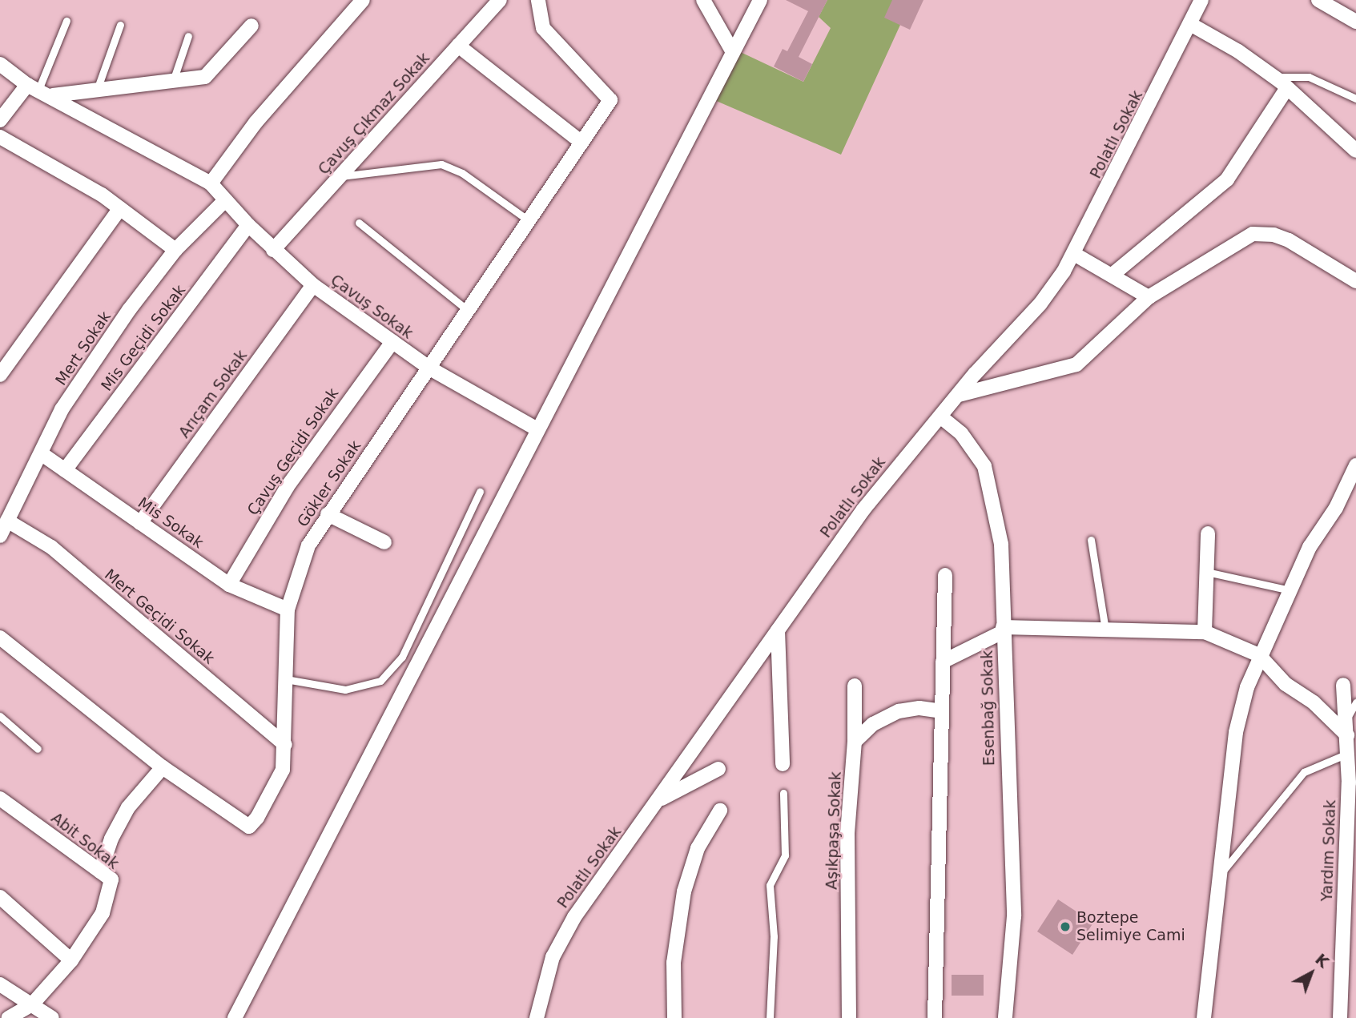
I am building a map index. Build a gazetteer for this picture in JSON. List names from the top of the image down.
{
  "streets": {
    "street": [
      "Çavuş Çıkmaz Sokak",
      "Polatlı Sokak",
      "Çavuş Sokak",
      "Mis Geçidi Sokak",
      "Mert Sokak",
      "Arıçam Sokak",
      "Çavuş Geçidi Sokak",
      "Gökler Sokak",
      "Mis Sokak",
      "Mert Geçidi Sokak",
      "Esenbağ Sokak",
      "Aşıkpaşa Sokak",
      "Abit Sokak",
      "Yardım Sokak"
    ]
  },
  "crossings": [
    ["Çavuş Çıkmaz Sokak", "Çavuş Sokak"],
    ["Polatlı Sokak", "Esenbağ Sokak"],
    ["Çavuş Sokak", "Mis Geçidi Sokak"],
    ["Çavuş Sokak", "Mert Sokak"],
    ["Çavuş Sokak", "Arıçam Sokak"],
    ["Çavuş Sokak", "Çavuş Geçidi Sokak"],
    ["Çavuş Sokak", "Gökler Sokak"],
    ["Mis Geçidi Sokak", "Mis Sokak"],
    ["Mert Sokak", "Mis Sokak"],
    ["Mert Sokak", "Mert Geçidi Sokak"],
    ["Arıçam Sokak", "Mis Sokak"],
    ["Çavuş Geçidi Sokak", "Mis Sokak"],
    ["Gökler Sokak", "Mis Sokak"],
    ["Gökler Sokak", "Mert Geçidi Sokak"]
  ],
  "places": ["Boztepe Selimiye Cami"],
  "north": "top right"
}
